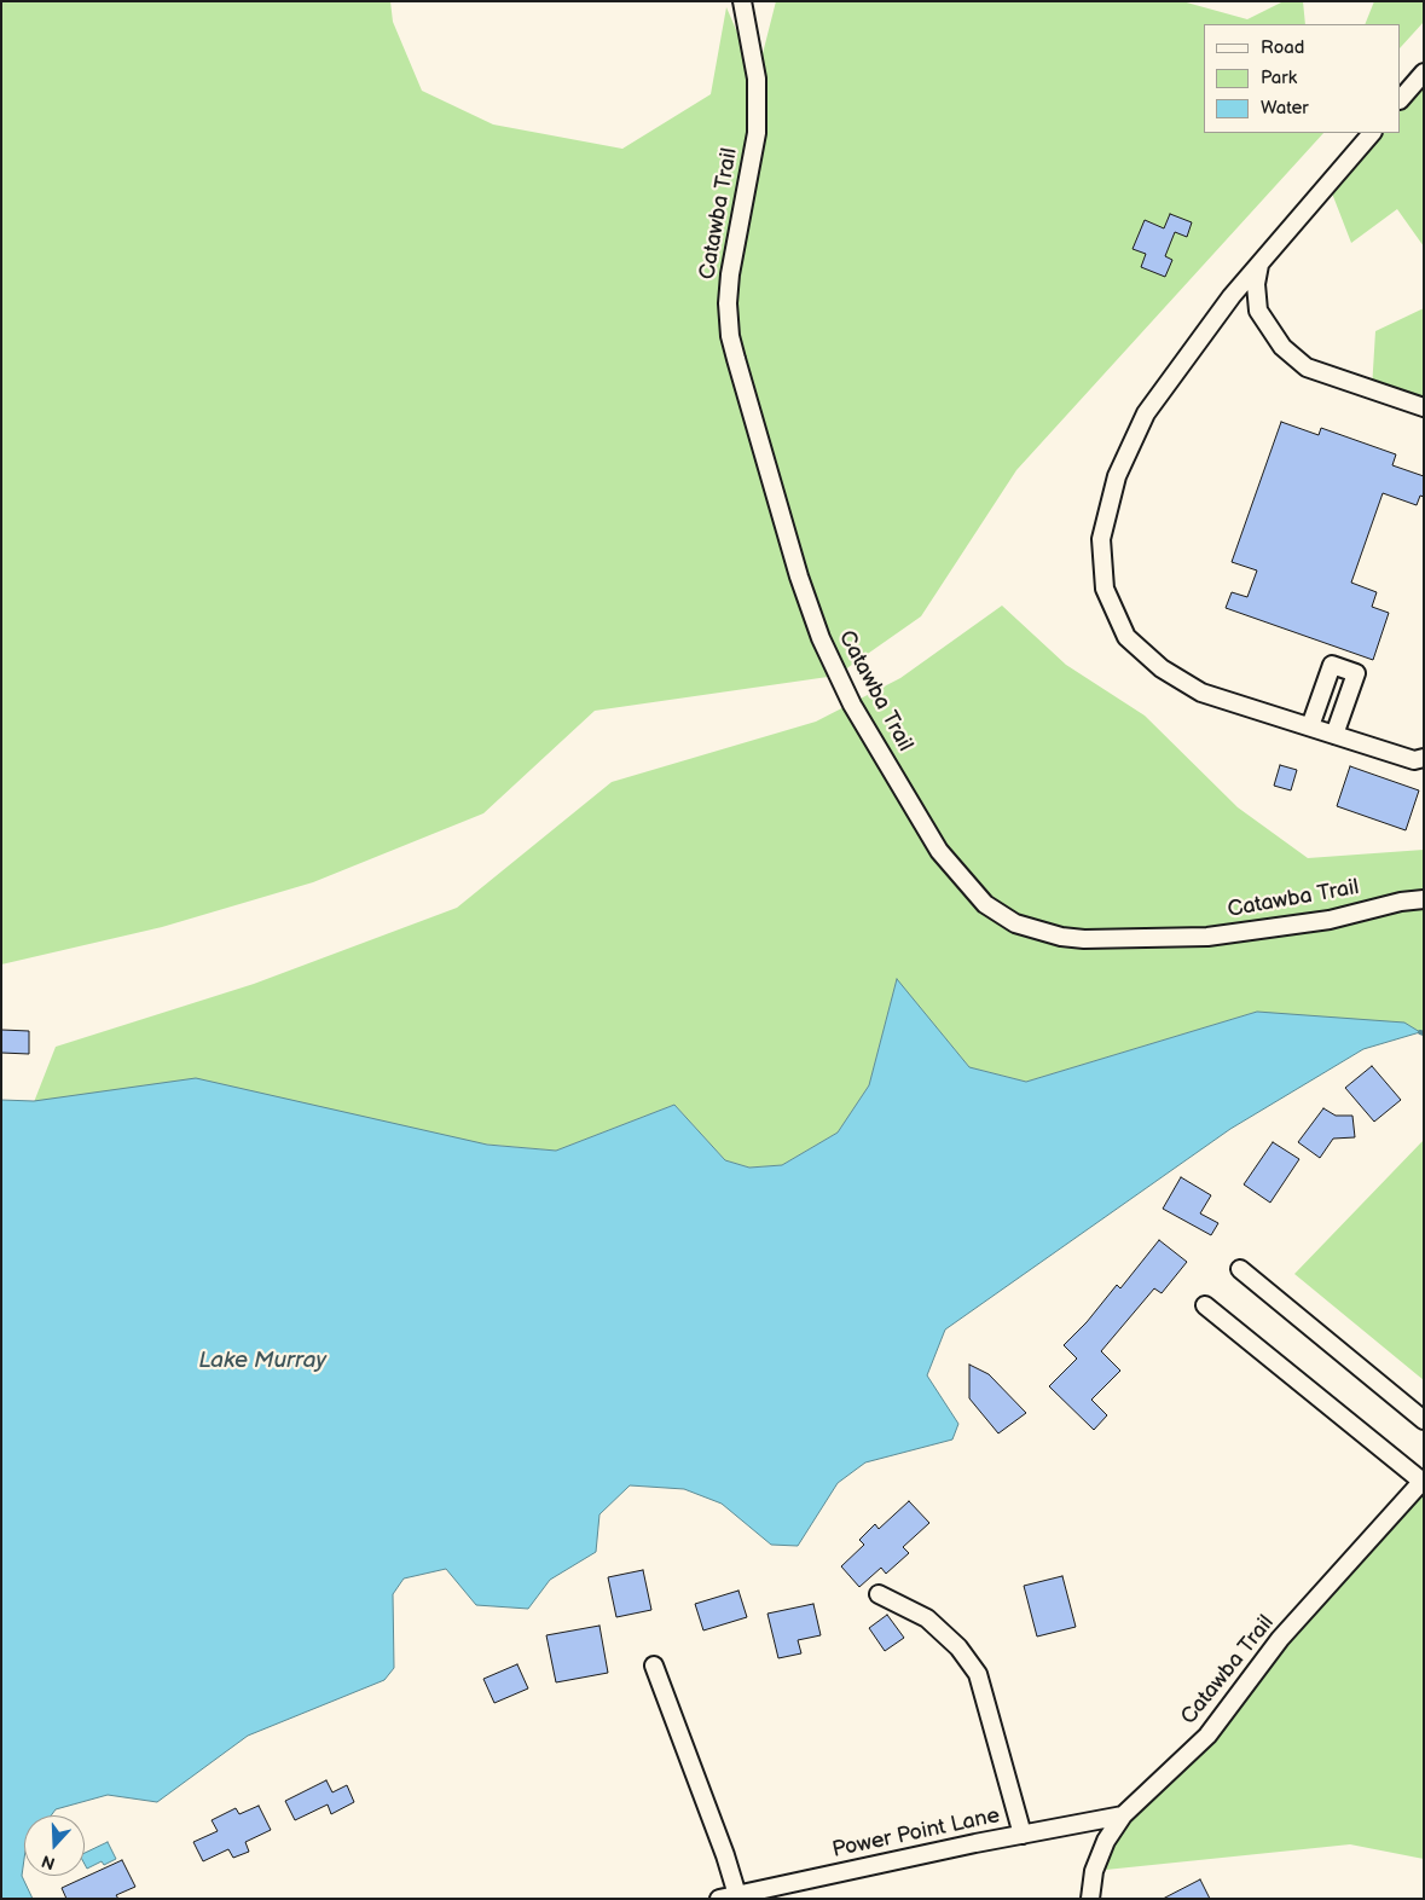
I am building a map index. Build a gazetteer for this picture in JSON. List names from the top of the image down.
{
  "streets": {
    "street": ["Catawba Trail", "Power Point Lane"]
  },
  "crossings": [
    ["Catawba Trail", "Power Point Lane"]
  ],
  "water": ["Lake Murray"],
  "legend": ["Road", "Park", "Water"],
  "north": "bottom"
}
